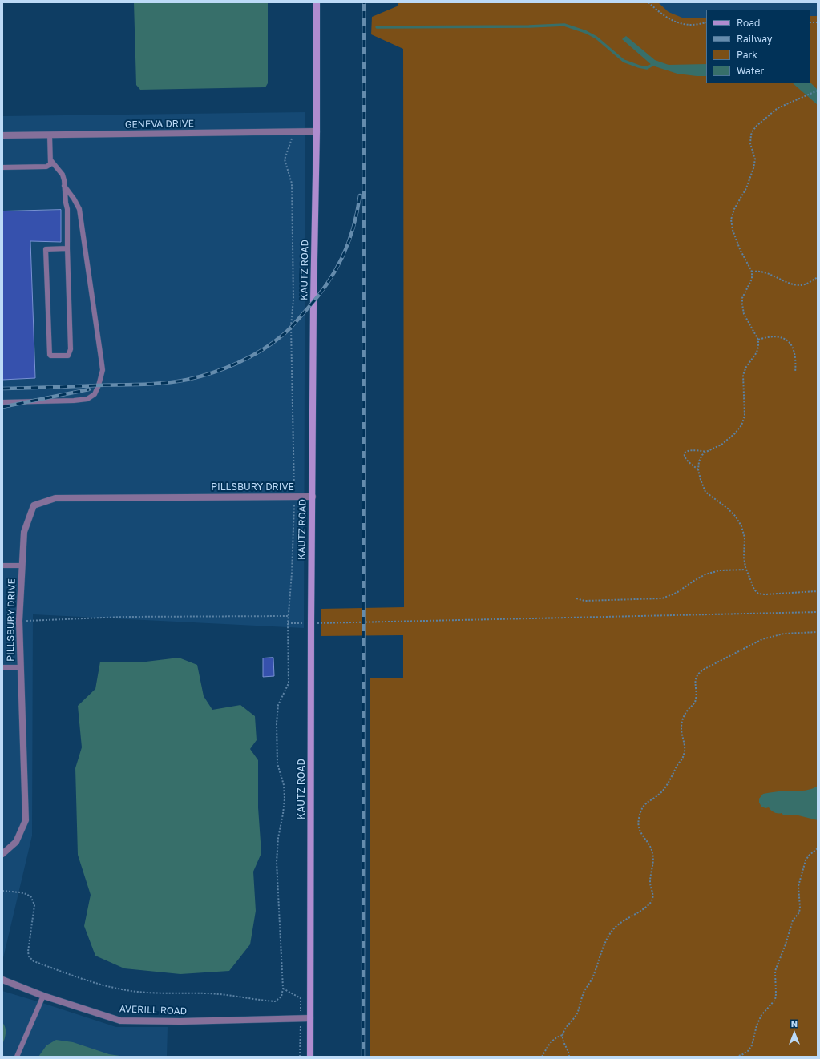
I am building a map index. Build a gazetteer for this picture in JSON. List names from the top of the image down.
{
  "streets": {
    "street": [
      "GENEVA DRIVE",
      "KAUTZ ROAD",
      "PILLSBURY DRIVE",
      "AVERILL ROAD"
    ]
  },
  "crossings": [
    ["GENEVA DRIVE", "KAUTZ ROAD"],
    ["KAUTZ ROAD", "PILLSBURY DRIVE"],
    ["KAUTZ ROAD", "AVERILL ROAD"]
  ],
  "legend": [
    "Road",
    "Railway",
    "Park",
    "Water"
  ],
  "north": "top"
}
